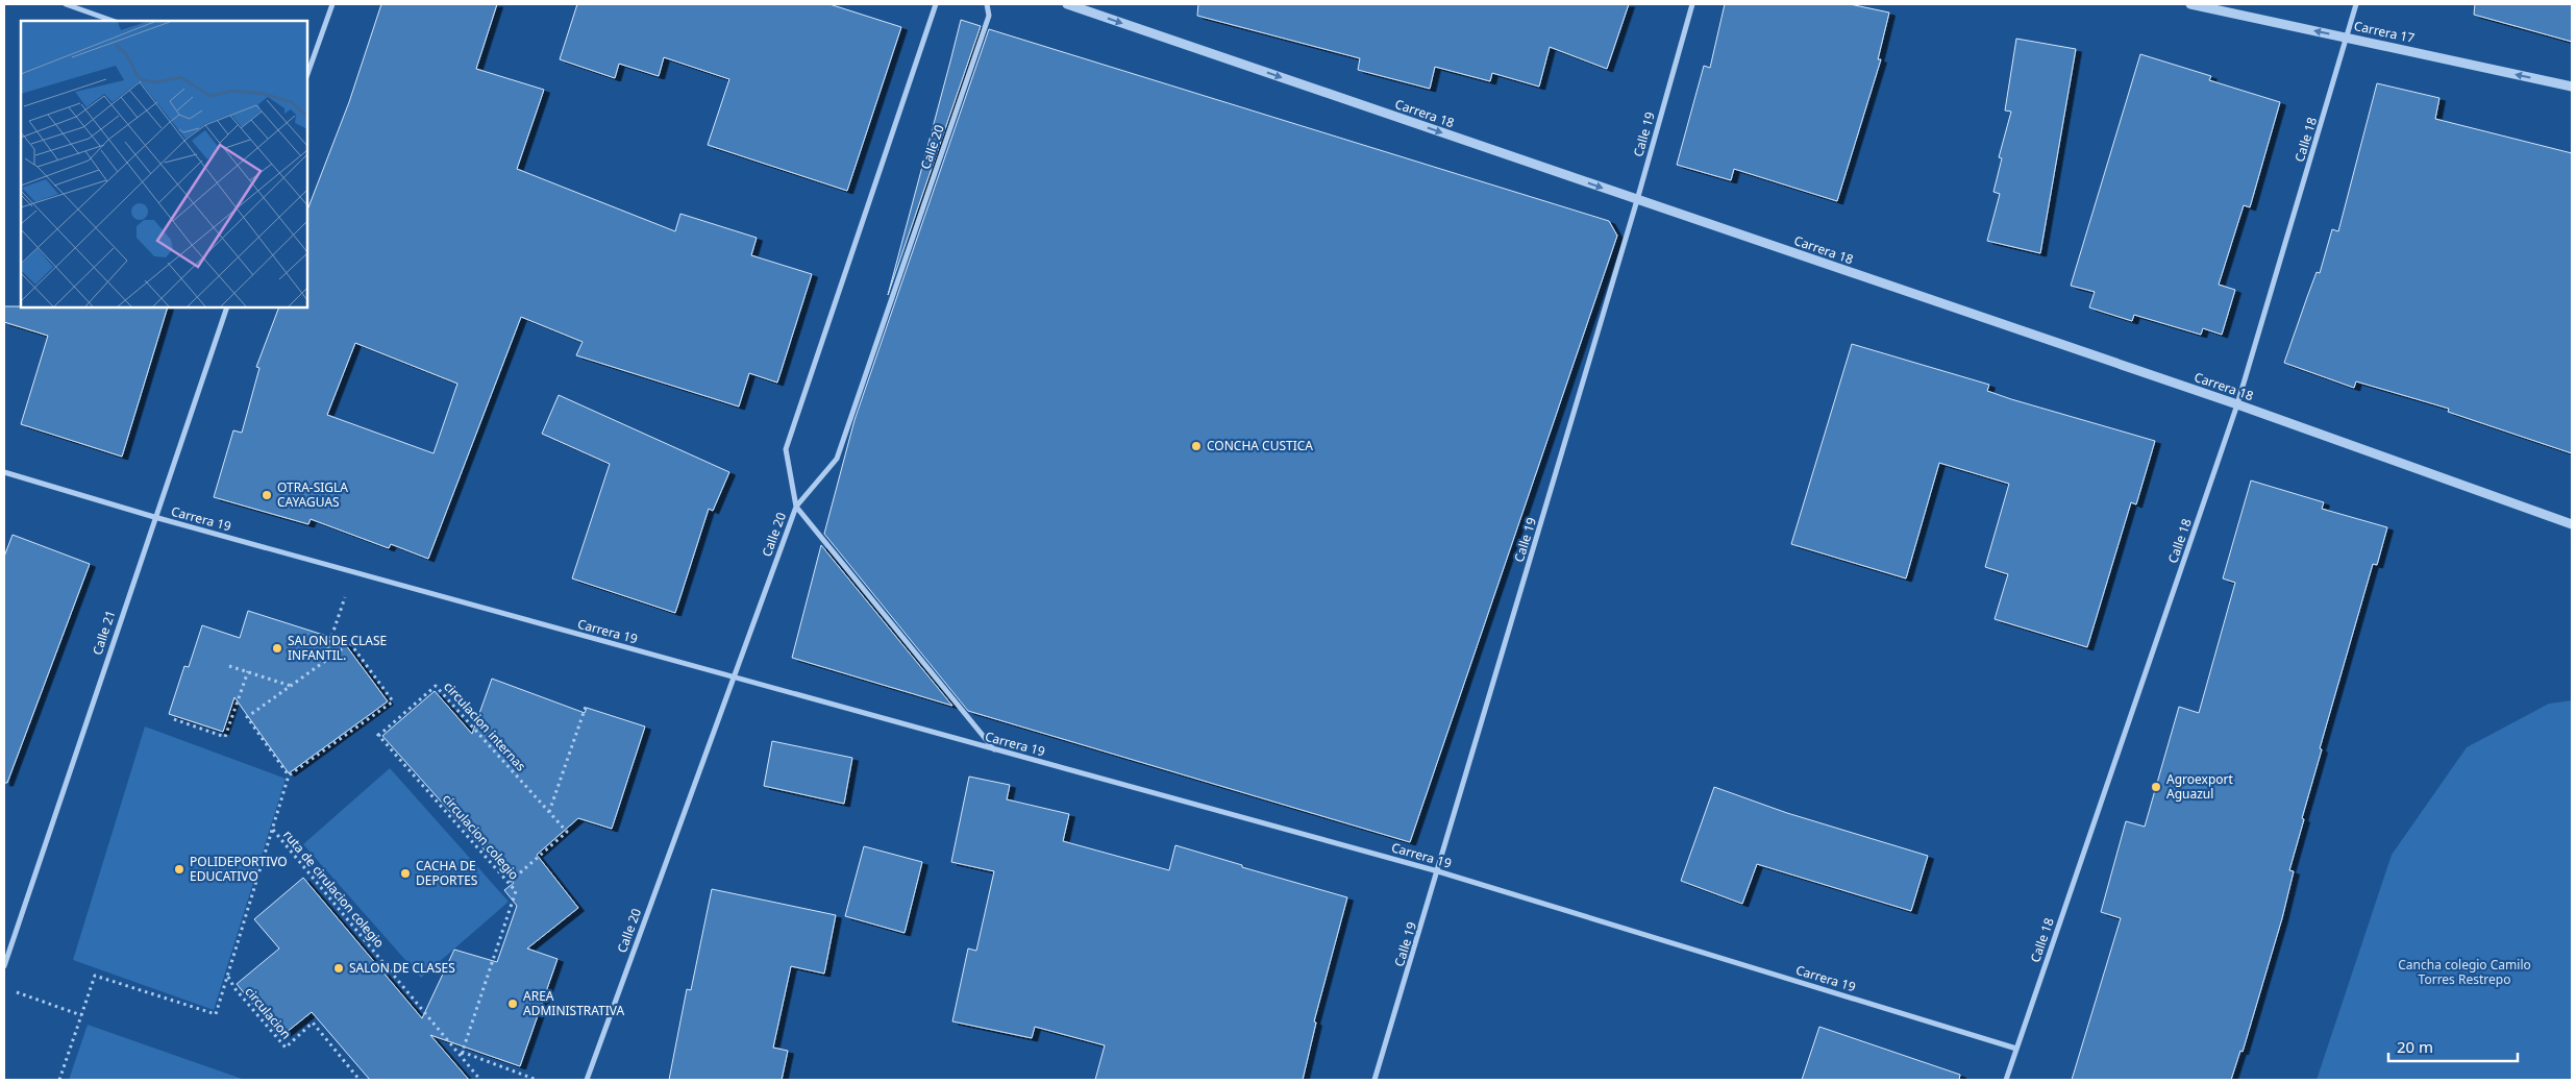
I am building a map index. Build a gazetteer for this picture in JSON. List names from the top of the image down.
{
  "streets": {
    "street": [
      "Carrera 17",
      "Carrera 18",
      "Calle 19",
      "Calle 18",
      "Calle 20",
      "Carrera 19",
      "Calle 21"
    ],
    "path": [
      "circulacion internas",
      "circulacion colegio",
      "ruta de cirulacion colegio",
      "circulacion"
    ]
  },
  "crossings": [
    ["Carrera 17", "Calle 18"],
    ["Carrera 18", "Calle 19"],
    ["Carrera 18", "Calle 18"],
    ["Calle 19", "Carrera 19"],
    ["Calle 18", "Carrera 19"],
    ["Calle 20", "Carrera 19"],
    ["Carrera 19", "Calle 21"],
    ["circulacion internas", "circulacion colegio"],
    ["circulacion colegio", "ruta de cirulacion colegio"]
  ],
  "one_way": ["Carrera 17", "Carrera 18"],
  "parks": ["Cancha colegio Camilo Torres Restrepo"],
  "places": [
    "CONCHA CUSTICA",
    "OTRA-SIGLA CAYAGUAS",
    "SALON DE CLASE INFANTIL.",
    "Agroexport Aguazul",
    "POLIDEPORTIVO EDUCATIVO",
    "CACHA DE DEPORTES",
    "SALON DE CLASES",
    "AREA ADMINISTRATIVA"
  ],
  "scale_bar": "20 m"
}
